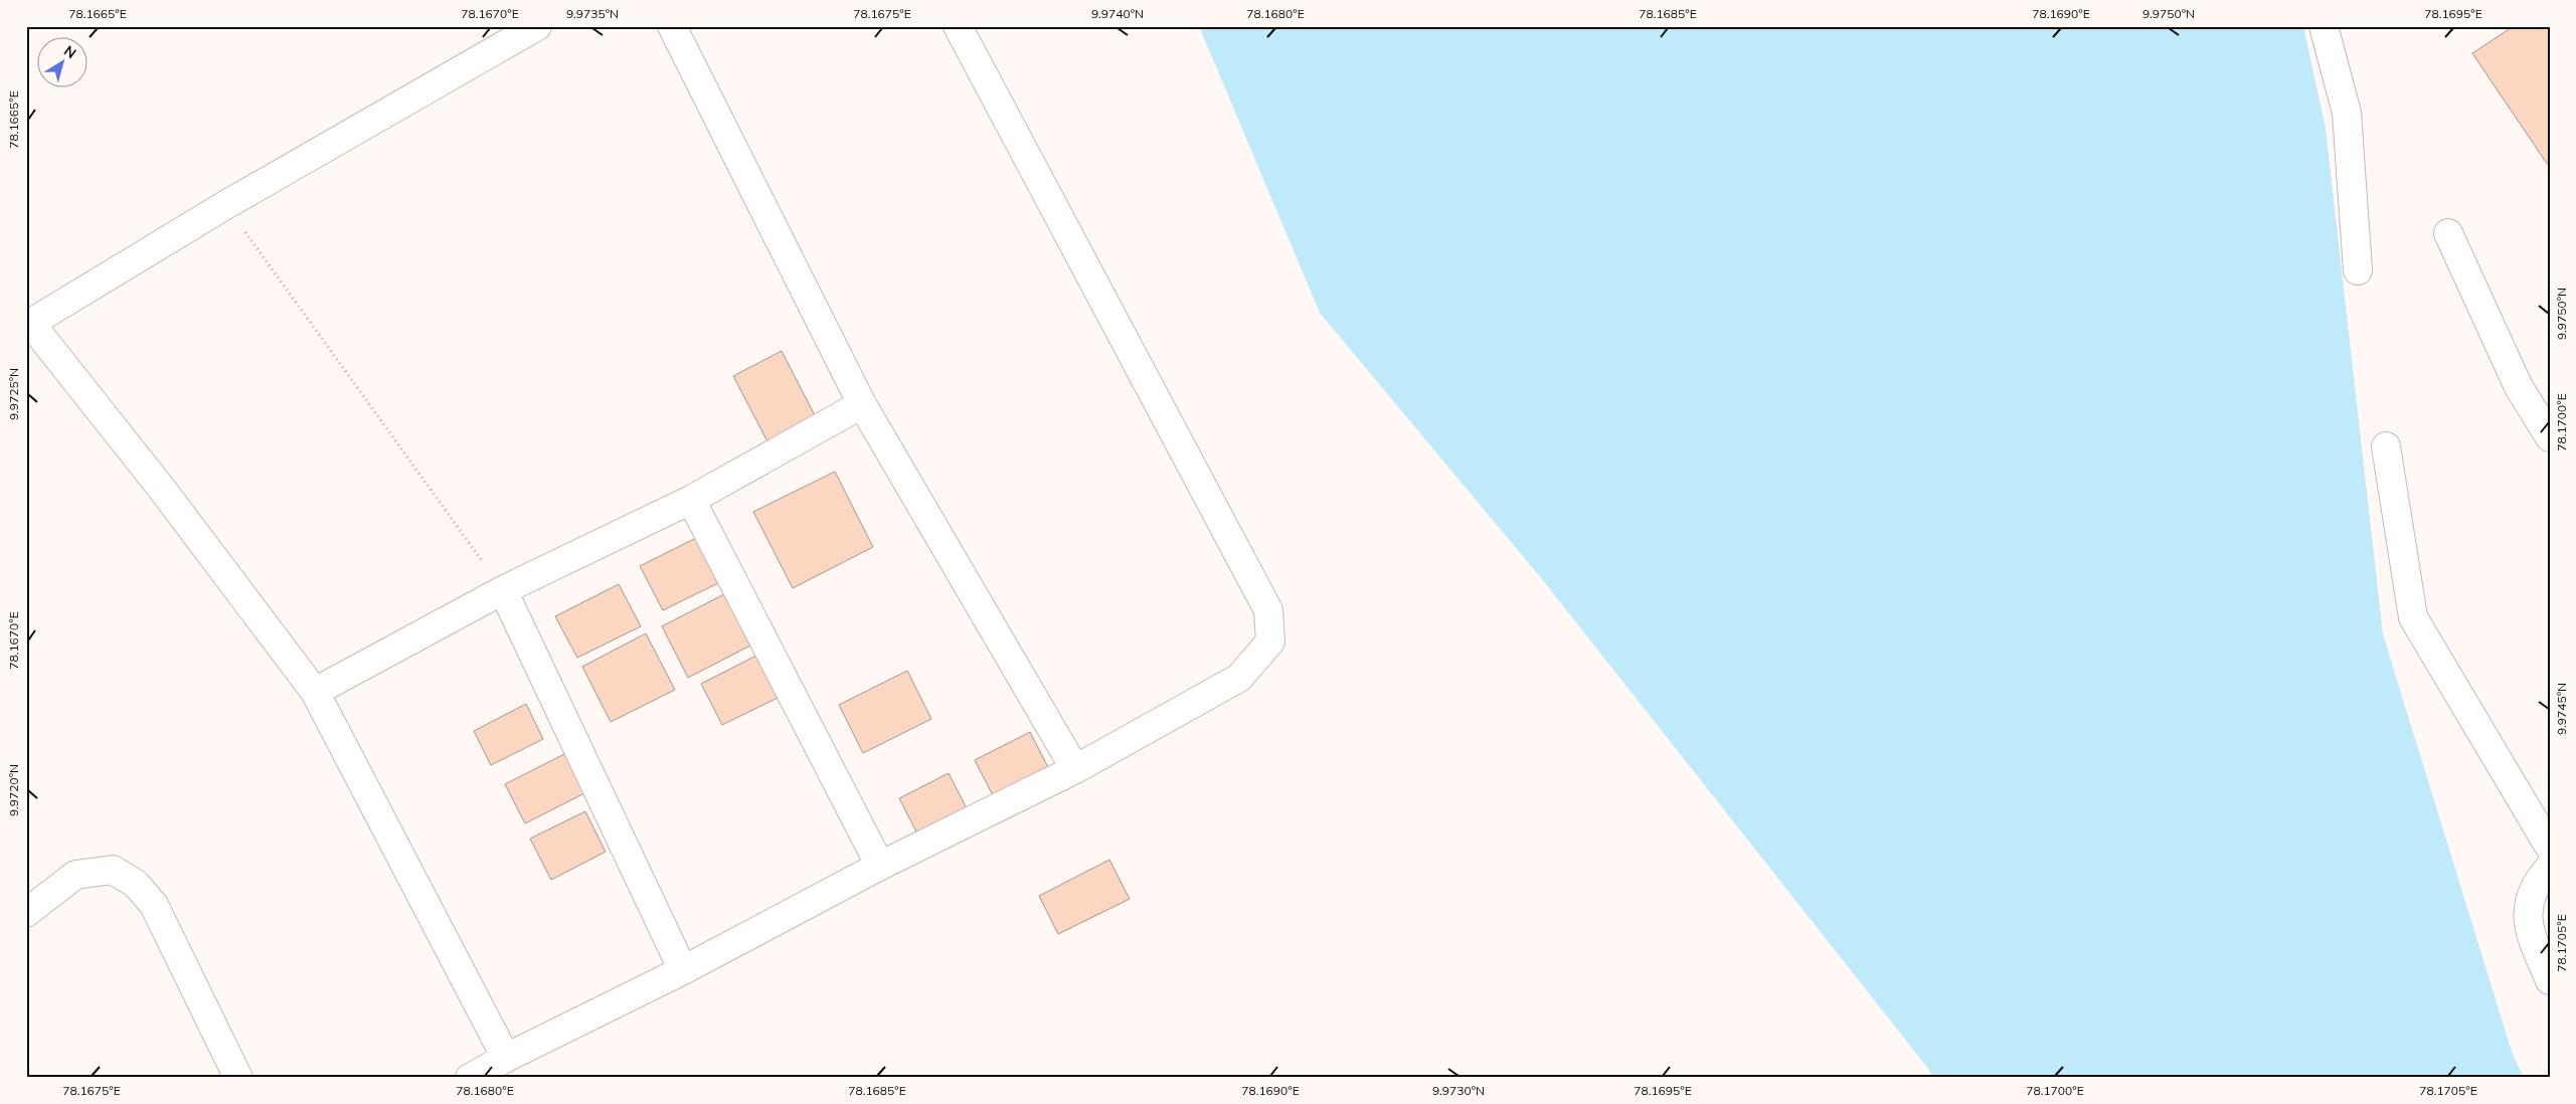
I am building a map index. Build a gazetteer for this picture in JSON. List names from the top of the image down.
{
  "north": "top right",
  "coordinates": [
    "78.1665°E",
    "78.1670°E",
    "9.9735°N",
    "78.1675°E",
    "9.9740°N",
    "78.1680°E",
    "78.1685°E",
    "78.1690°E",
    "9.9750°N",
    "78.1695°E",
    "9.9725°N",
    "78.1700°E",
    "9.9745°N",
    "9.9720°N",
    "78.1705°E",
    "9.9730°N"
  ]
}
